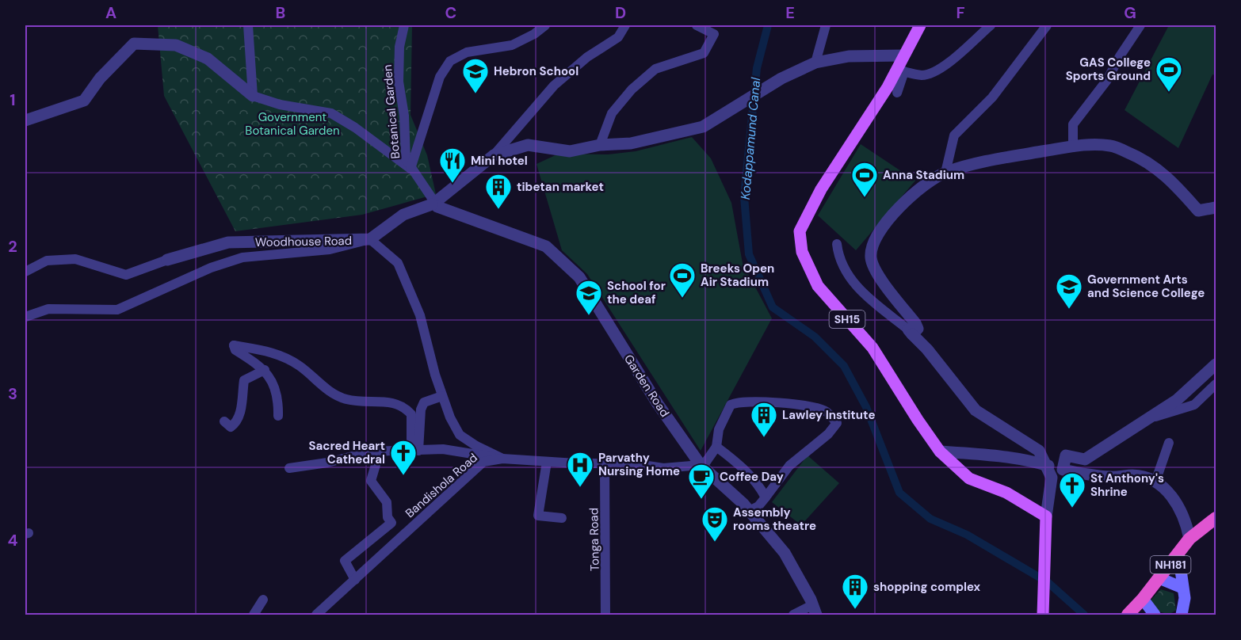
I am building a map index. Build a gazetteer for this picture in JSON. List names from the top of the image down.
{
  "streets": {
    "highway": ["NH181"],
    "main road": ["SH15"],
    "street": [
      "Botanical Garden",
      "Woodhouse Road",
      "Garden Road",
      "Bandishola Road",
      "Tonga Road"
    ]
  },
  "crossings": [
    ["Botanical Garden", "Garden Road"],
    ["Garden Road", "Bandishola Road"],
    ["Bandishola Road", "Tonga Road"]
  ],
  "water": ["Kodappamund Canal"],
  "parks": ["Government Botanical Garden"],
  "places": {
    "sports": ["GAS College Sports Ground", "Anna Stadium", "Breeks Open Air Stadium"],
    "school or university": ["Hebron School", "Government Arts and Science College", "School for the deaf"],
    "restaurant": ["Mini hotel"],
    "building": ["tibetan market", "Lawley Institute", "shopping complex"],
    "church": ["Sacred Heart Cathedral", "St Anthony's Shrine"],
    "hospital": ["Parvathy Nursing Home"],
    "cafe": ["Coffee Day"],
    "theatre": ["Assembly rooms theatre"]
  },
  "grid": {
    "columns": [
      "A",
      "B",
      "C",
      "D",
      "E",
      "F",
      "G"
    ],
    "rows": [
      "1",
      "2",
      "3",
      "4"
    ]
  }
}
